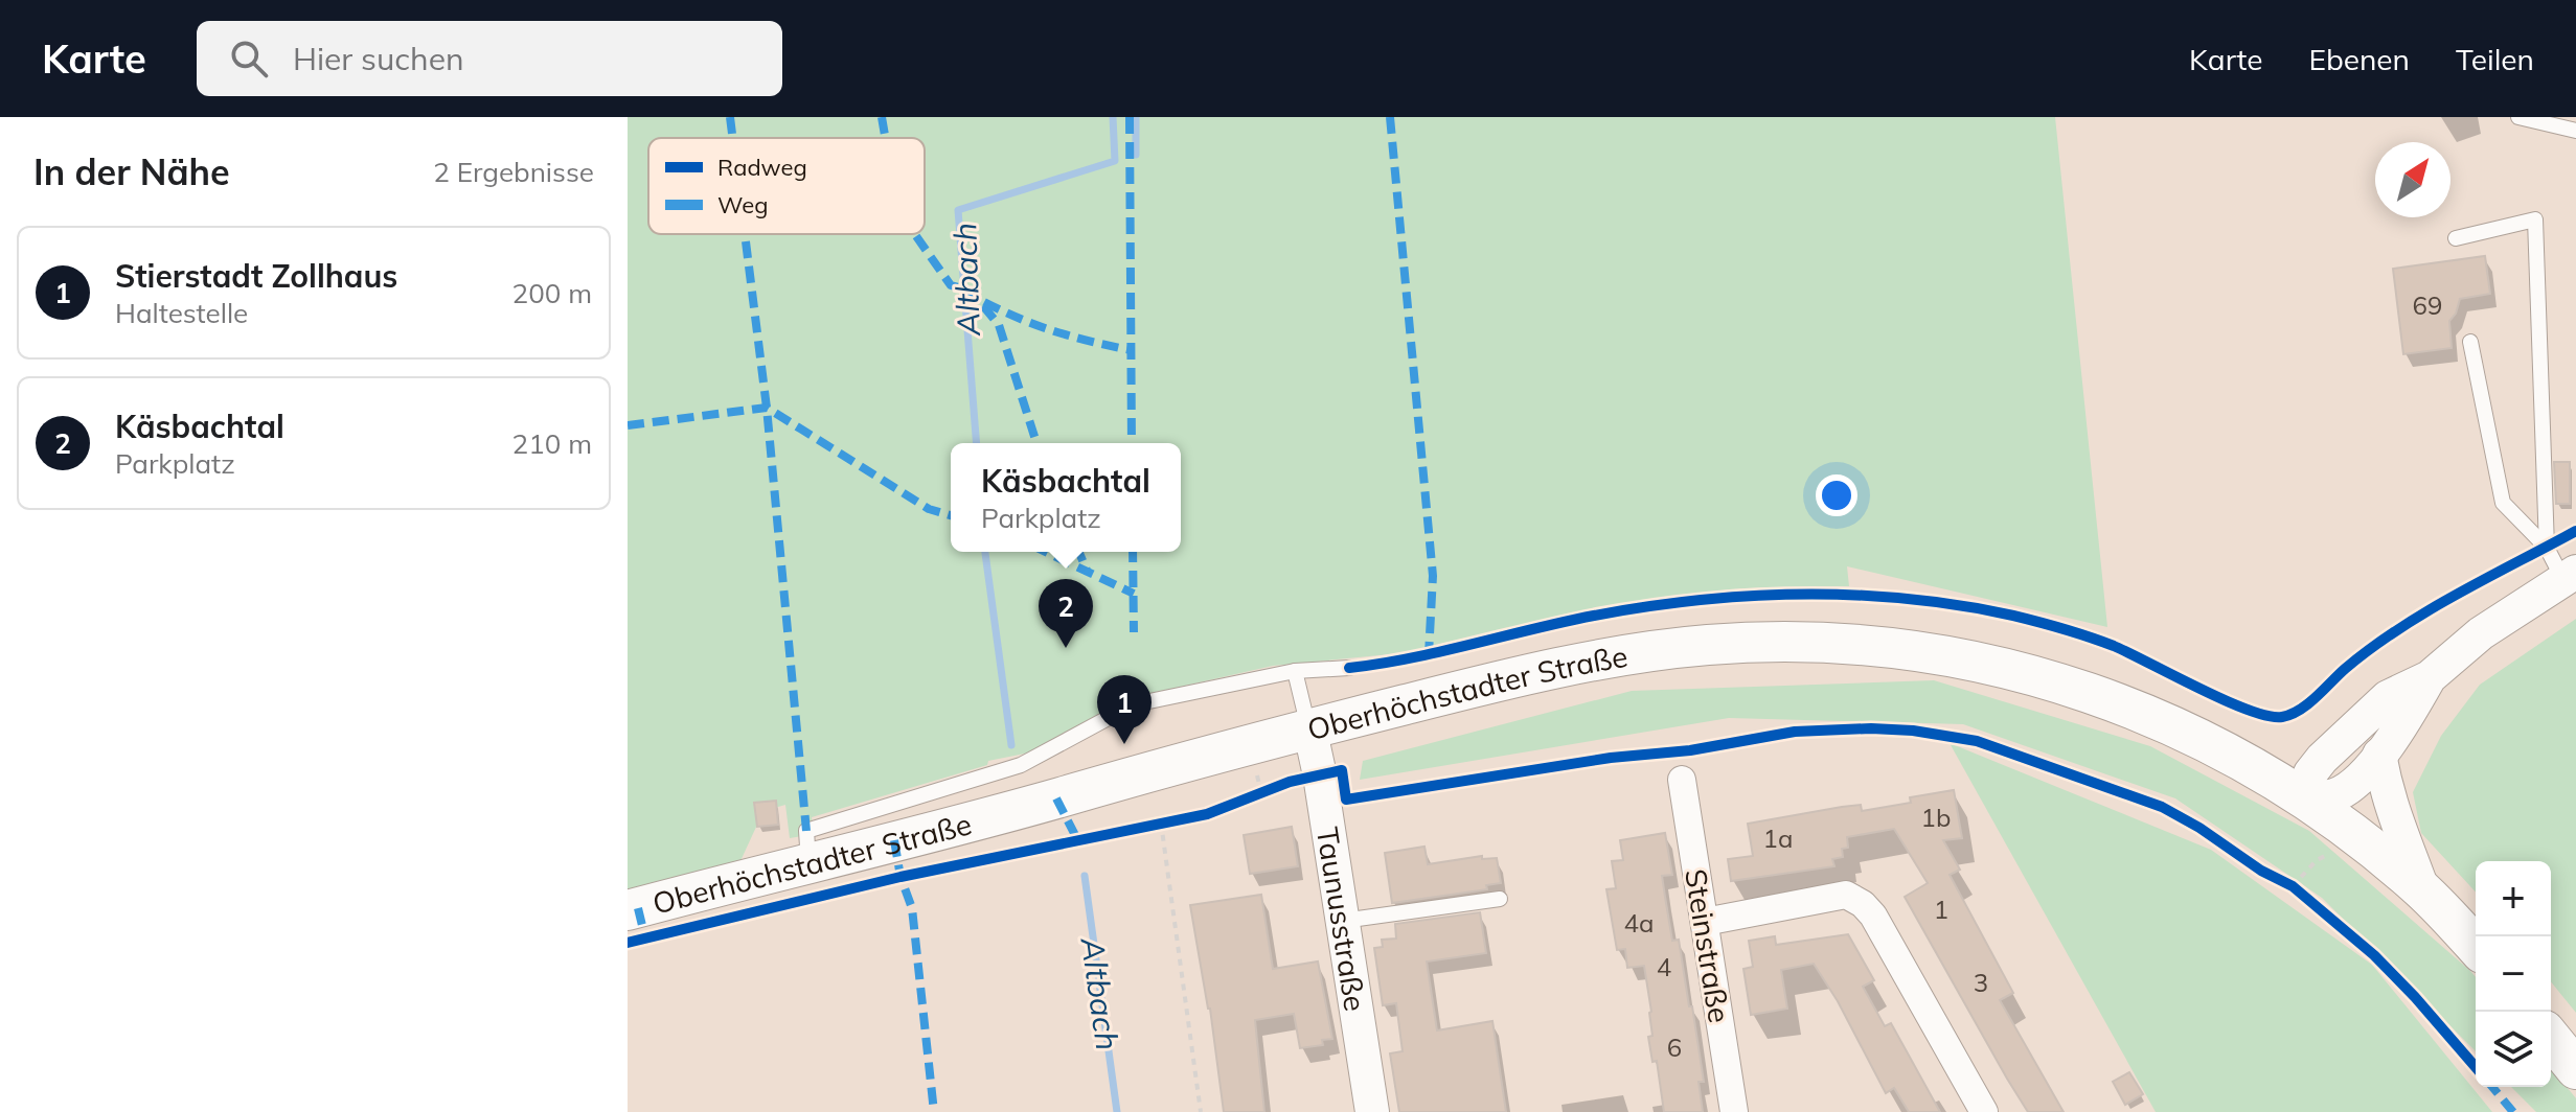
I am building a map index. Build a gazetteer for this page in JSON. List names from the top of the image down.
{
  "streets": {
    "main road": ["Oberhöchstadter Straße"],
    "street": ["Taunusstraße", "Steinstraße"]
  },
  "crossings": [
    ["Oberhöchstadter Straße", "Taunusstraße"]
  ],
  "water": ["Altbach"],
  "house_numbers": [
    "69",
    "1b",
    "1a",
    "1",
    "4a",
    "4",
    "3",
    "6"
  ],
  "legend": ["Radweg", "Weg"],
  "north": "top right",
  "page": {
    "header": "Karte",
    "search": "Hier suchen",
    "nav": ["Karte", "Ebenen", "Teilen"],
    "heading": ["In der Nähe", "2 Ergebnisse"],
    "list": [
      {
        "mark": "1",
        "name": "Stierstadt Zollhaus",
        "note": "Haltestelle",
        "value": "200 m"
      },
      {
        "mark": "2",
        "name": "Käsbachtal",
        "note": "Parkplatz",
        "value": "210 m"
      }
    ],
    "popup": ["Käsbachtal", "Parkplatz"],
    "pins": ["2", "1"],
    "map_buttons": ["+", "−"]
  }
}
